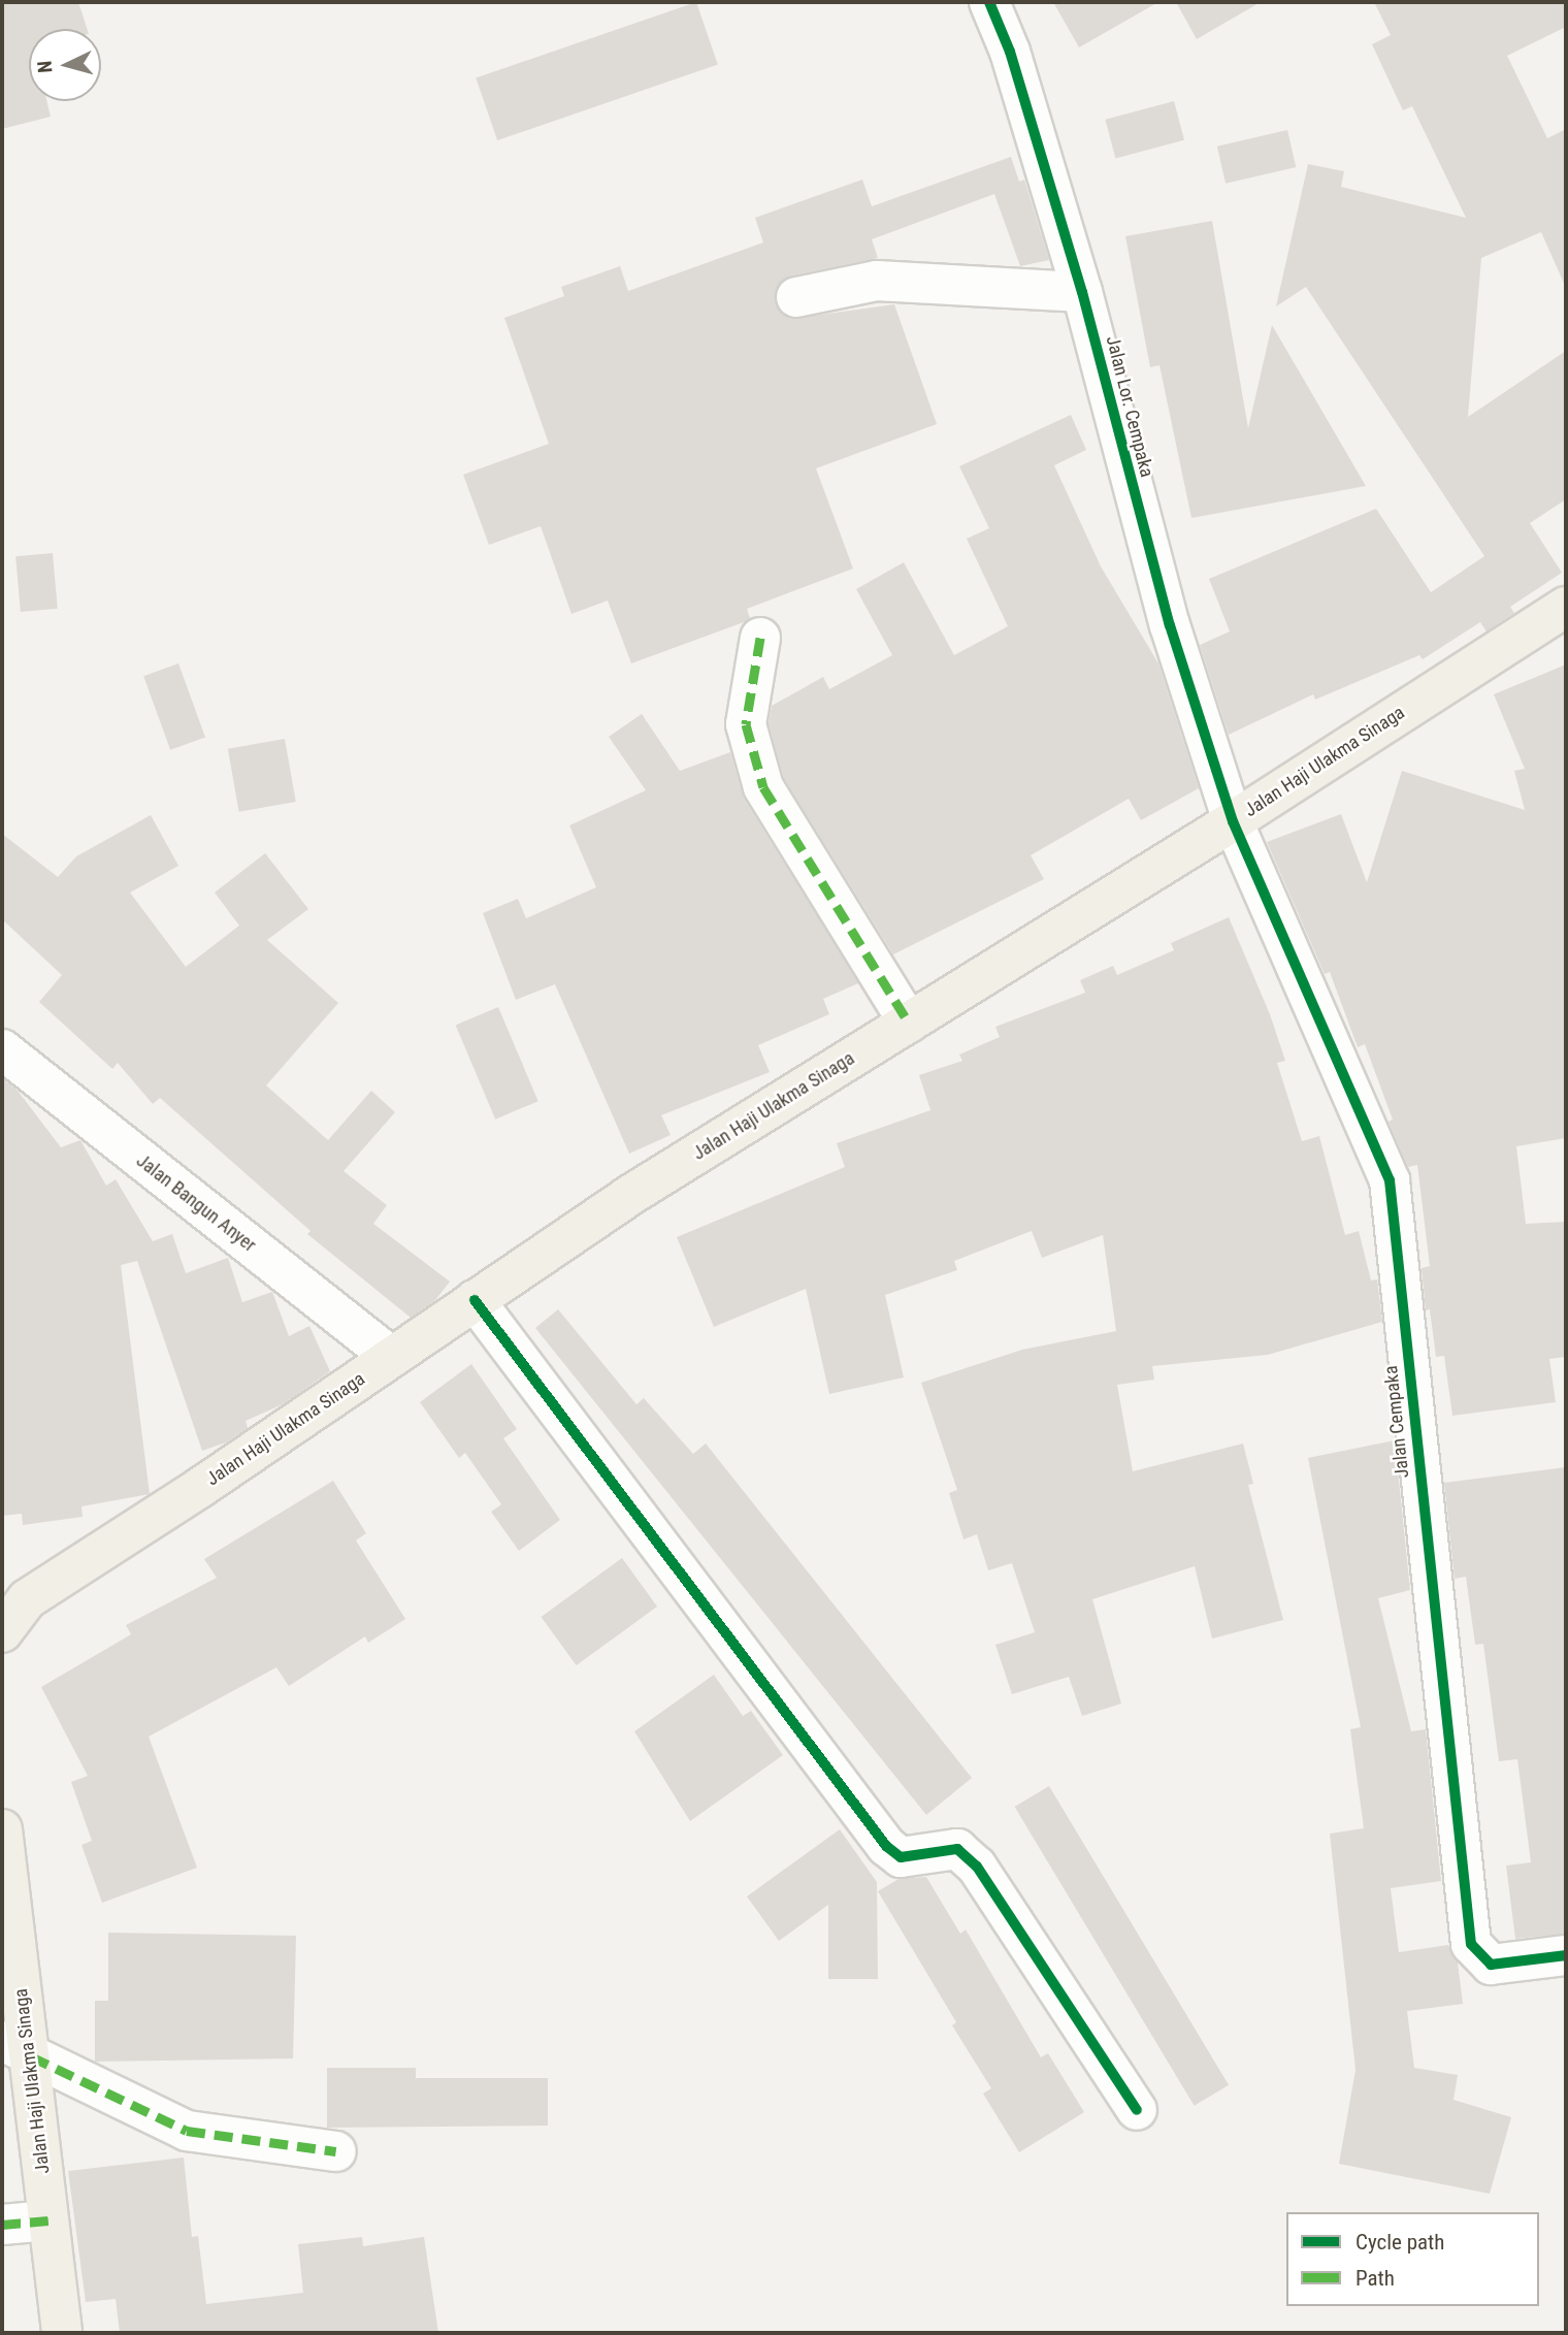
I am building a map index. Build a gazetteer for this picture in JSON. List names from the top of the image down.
{
  "streets": {
    "main road": ["Jalan Haji Ulakma Sinaga"],
    "street": ["Jalan Lor. Cempaka", "Jalan Bangun Anyer", "Jalan Cempaka"]
  },
  "crossings": [
    ["Jalan Lor. Cempaka", "Jalan Haji Ulakma Sinaga"],
    ["Jalan Lor. Cempaka", "Jalan Cempaka"],
    ["Jalan Haji Ulakma Sinaga", "Jalan Bangun Anyer"],
    ["Jalan Haji Ulakma Sinaga", "Jalan Cempaka"]
  ],
  "legend": ["Cycle path", "Path"],
  "north": "left"
}
